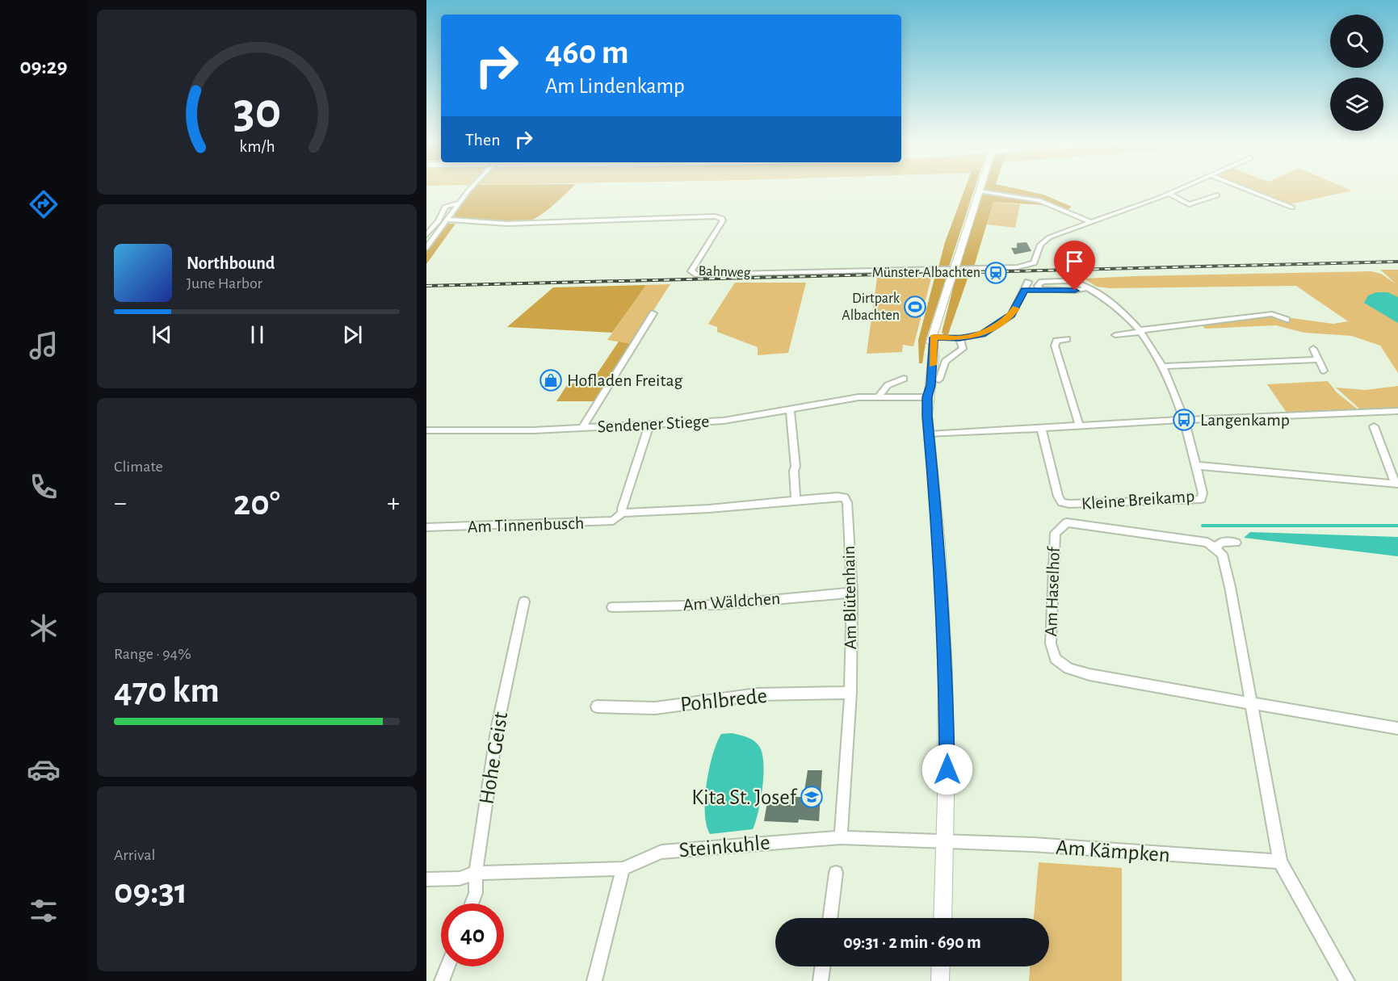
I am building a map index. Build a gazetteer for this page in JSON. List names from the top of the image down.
{
  "streets": {
    "street": [
      "Bahnweg",
      "Sendener Stiege",
      "Kleine Breikamp",
      "Am Tinnenbusch",
      "Am Haselhof",
      "Am Blütenhain",
      "Am Wäldchen",
      "Pohlbrede",
      "Hohe Geist",
      "Steinkuhle",
      "Am Kämpken"
    ]
  },
  "crossings": [
    ["Am Tinnenbusch", "Am Blütenhain"],
    ["Am Blütenhain", "Am Wäldchen"],
    ["Am Blütenhain", "Pohlbrede"],
    ["Am Blütenhain", "Steinkuhle"],
    ["Steinkuhle", "Am Kämpken"]
  ],
  "places": {
    "station": ["Münster-Albachten"],
    "sports": ["Dirtpark Albachten"],
    "shop": ["Hofladen Freitag"],
    "bus stop": ["Langenkamp"],
    "school or university": ["Kita St. Josef"]
  },
  "page": {
    "tabs": "09:29",
    "turn": ["460 m", "Am Lindenkamp"],
    "then": "Then",
    "song": ["Northbound", "June Harbor"],
    "tile": [
      "Climate",
      ["Range · 94%", "470 km"],
      ["Arrival", "09:31"]
    ],
    "heat": ["−", "20°", "+"],
    "limit": "40",
    "trip": "09:31 · 2 min · 690 m",
    "gauge": ["30", "km/h"]
  }
}
